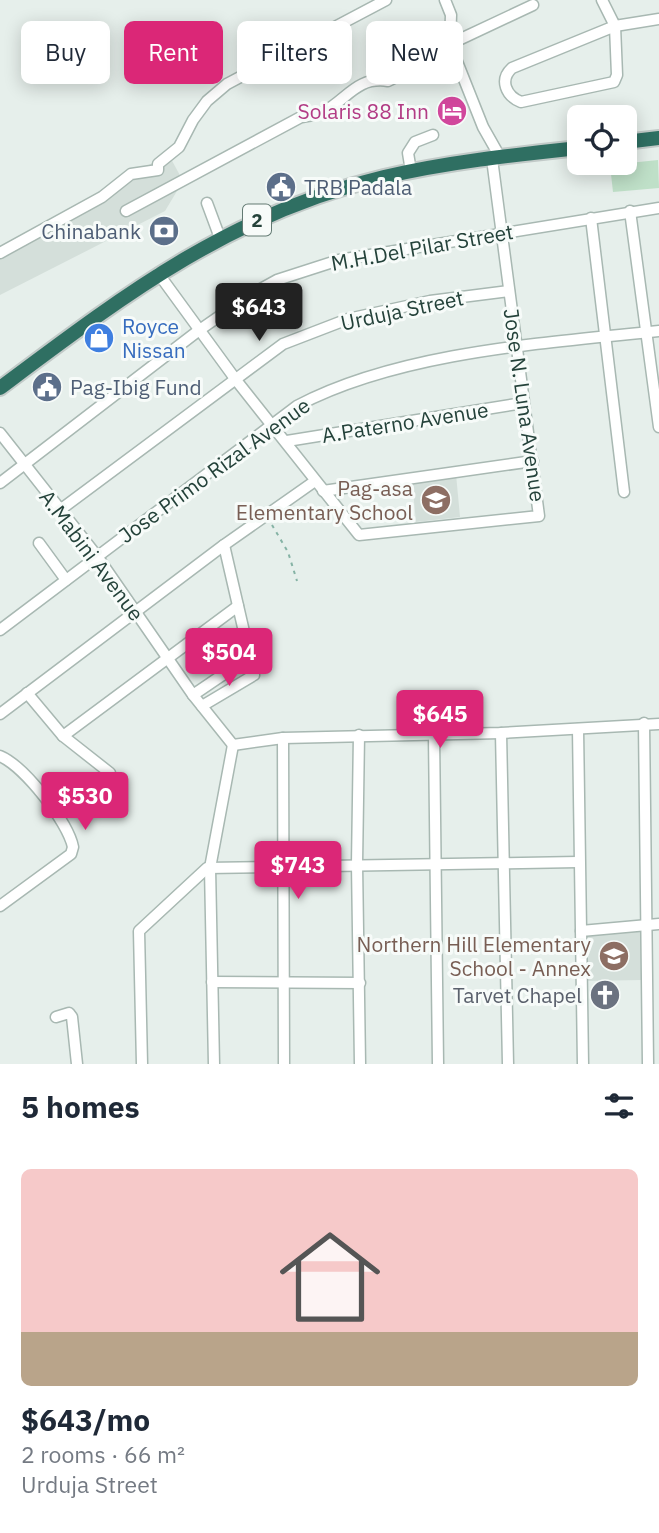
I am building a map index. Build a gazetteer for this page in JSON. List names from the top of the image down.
{
  "streets": {
    "highway": ["2"],
    "street": [
      "M.H.Del Pilar Street",
      "Urduja Street",
      "Jose N. Luna Avenue",
      "A.Paterno Avenue",
      "Jose Primo Rizal Avenue",
      "A.Mabini Avenue"
    ]
  },
  "crossings": [
    ["2", "Jose N. Luna Avenue"],
    ["M.H.Del Pilar Street", "Jose N. Luna Avenue"],
    ["M.H.Del Pilar Street", "A.Mabini Avenue"],
    ["Urduja Street", "Jose N. Luna Avenue"],
    ["Urduja Street", "A.Mabini Avenue"],
    ["Jose N. Luna Avenue", "A.Paterno Avenue"],
    ["Jose N. Luna Avenue", "Jose Primo Rizal Avenue"],
    ["Jose Primo Rizal Avenue", "A.Mabini Avenue"]
  ],
  "places": {
    "hotel": ["Solaris 88 Inn"],
    "public building": ["TRB Padala", "Pag-Ibig Fund"],
    "bank": ["Chinabank"],
    "shop": ["Royce Nissan"],
    "school or university": ["Pag-asa Elementary School", "Northern Hill Elementary School - Annex"],
    "church": ["Tarvet Chapel"]
  },
  "page": {
    "chip": [
      "Buy",
      "Rent",
      "Filters",
      "New"
    ],
    "price": [
      "$643",
      "$504",
      "$645",
      "$530",
      "$743"
    ],
    "heading": "5 homes",
    "list": [
      {
        "name": "$643/mo",
        "note": "2 rooms · 66 m² · Urduja Street"
      }
    ]
  }
}
